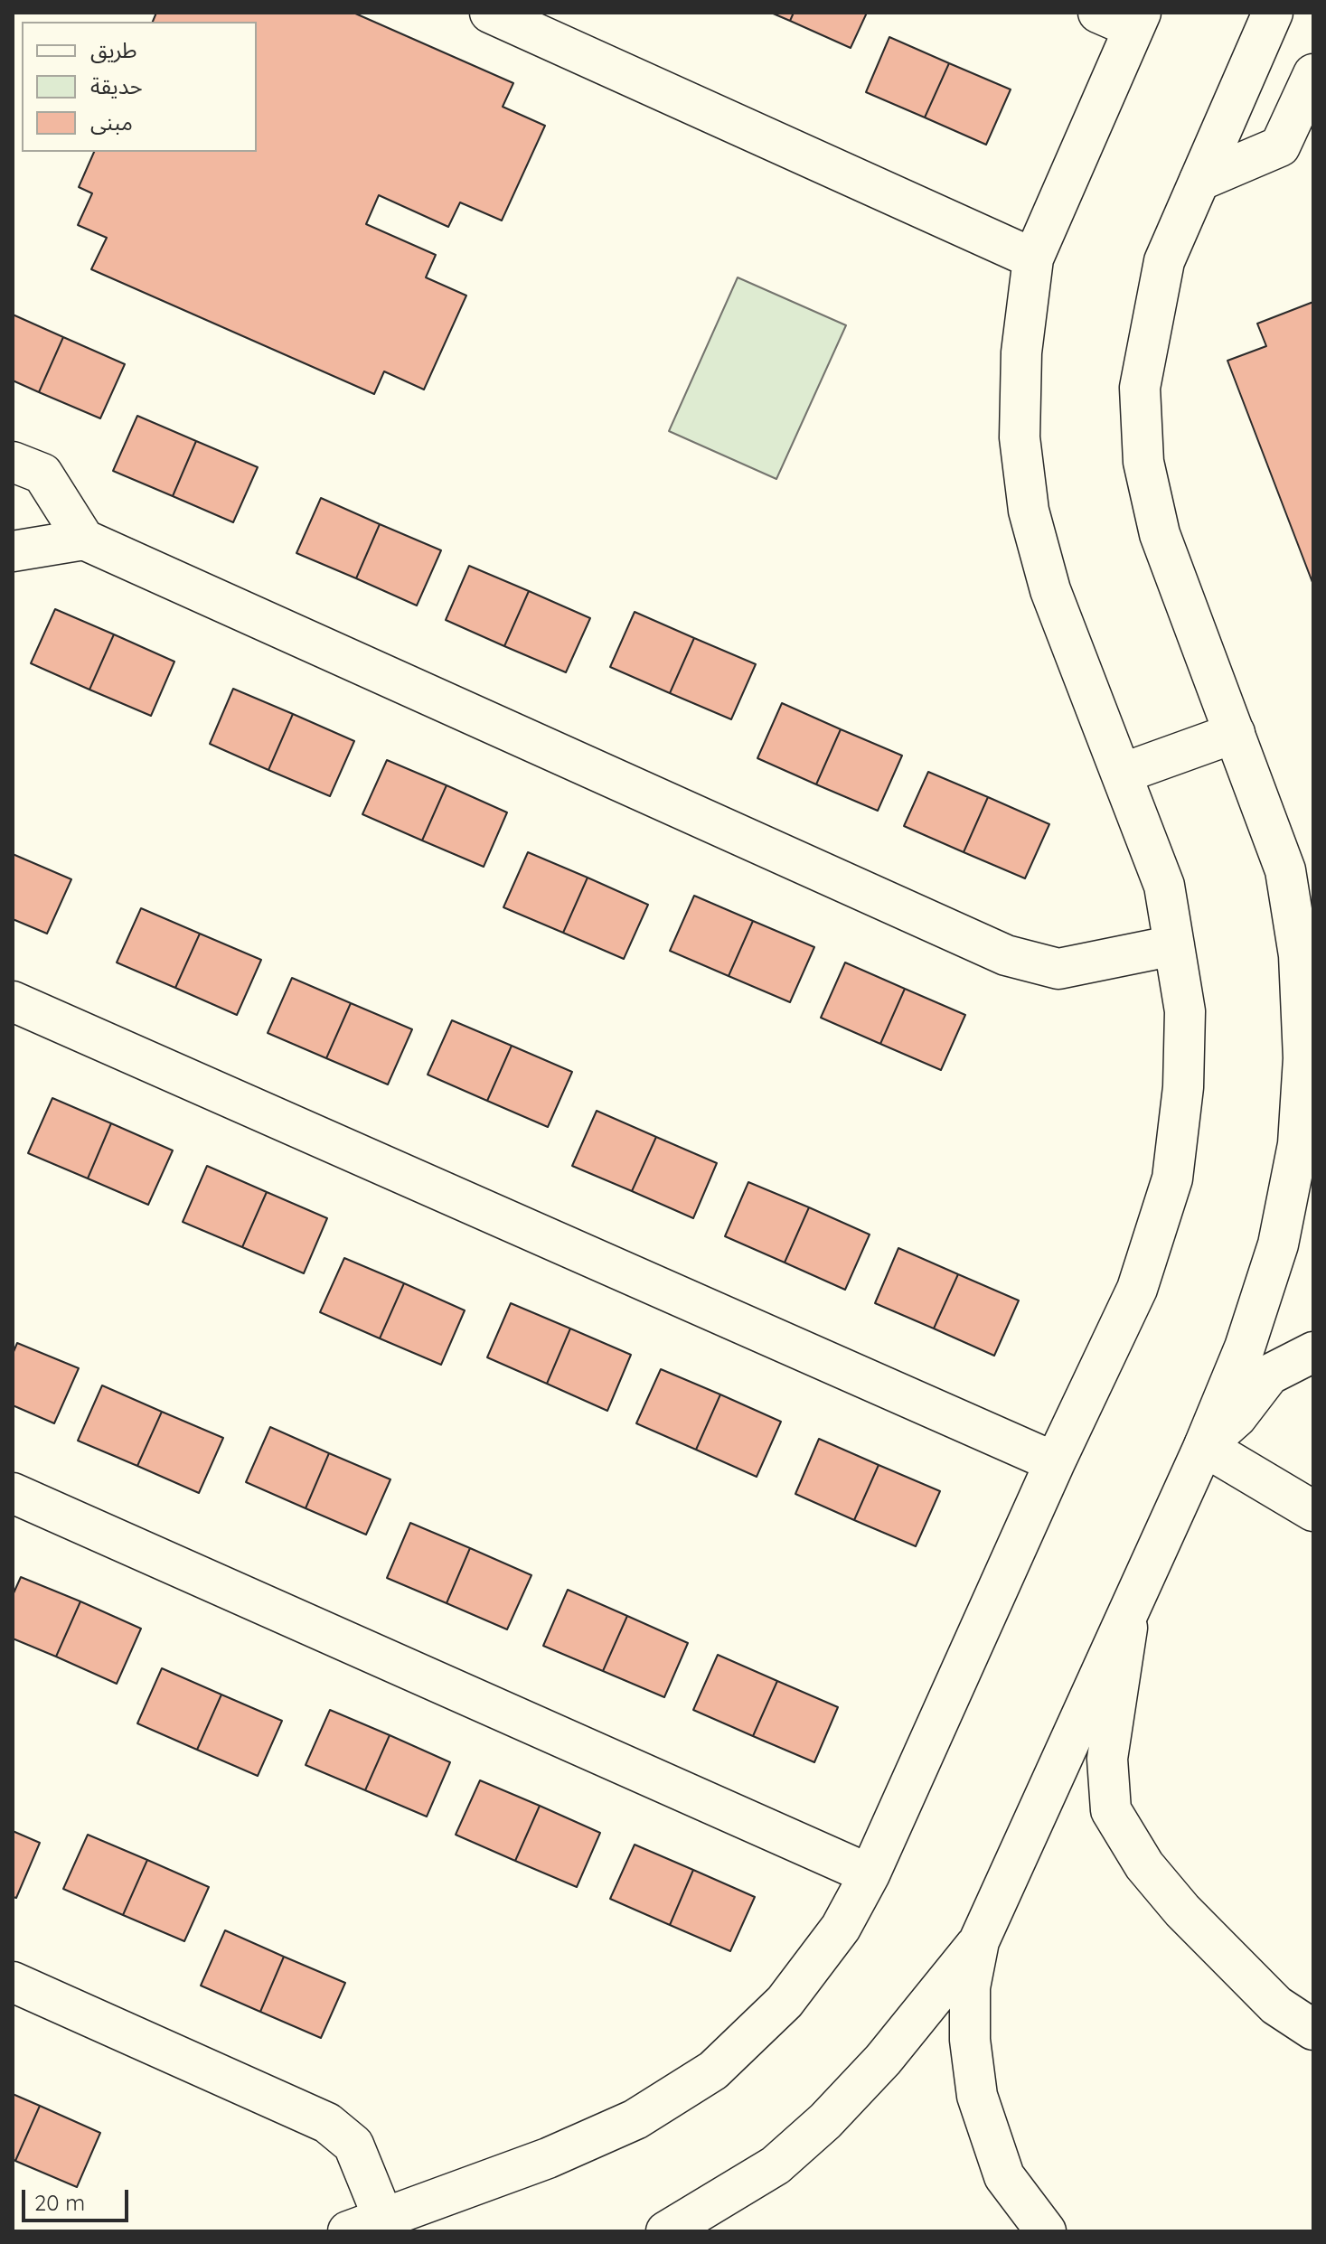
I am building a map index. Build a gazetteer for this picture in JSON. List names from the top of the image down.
{
  "legend": ["طريق", "حديقة", "مبنى"],
  "scale_bar": "20 m"
}
